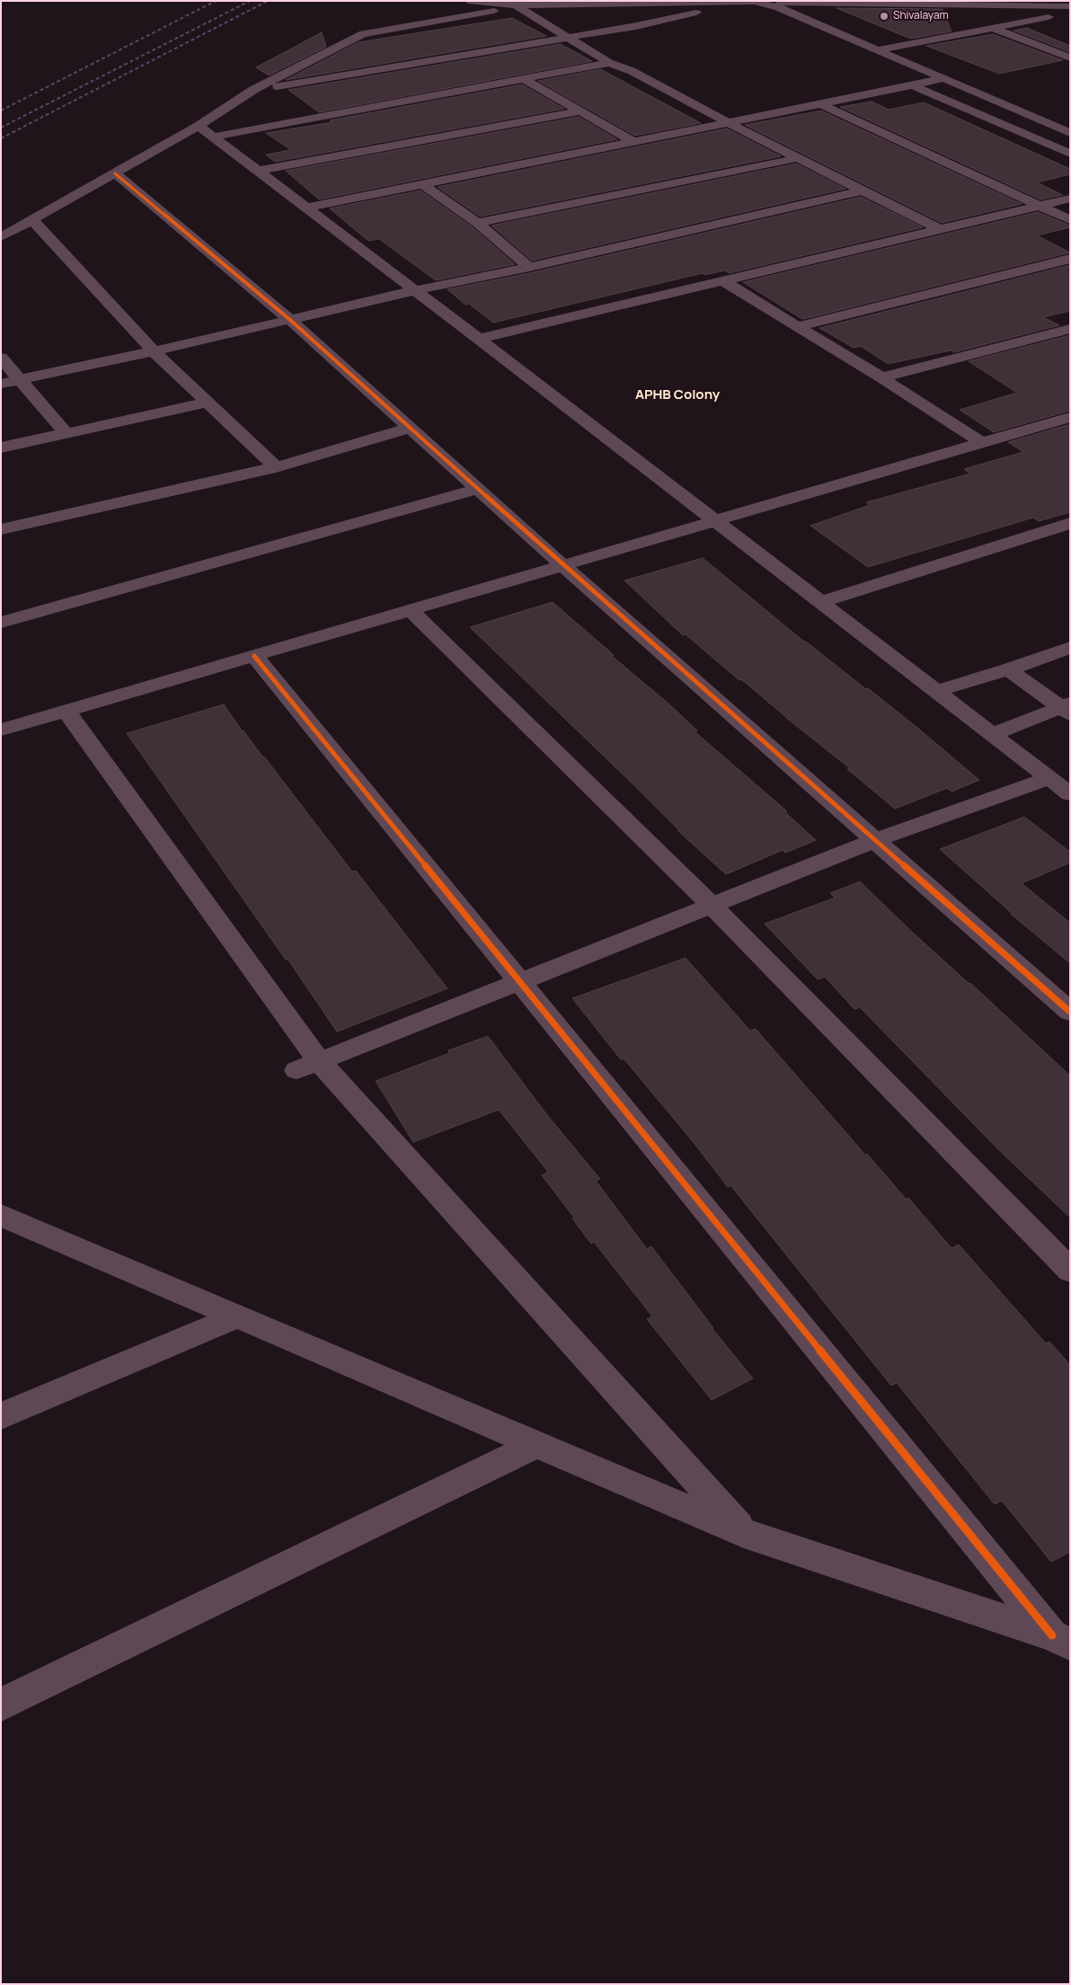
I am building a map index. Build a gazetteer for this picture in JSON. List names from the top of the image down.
{
  "districts": ["APHB Colony"],
  "places": ["Shivalayam"]
}
